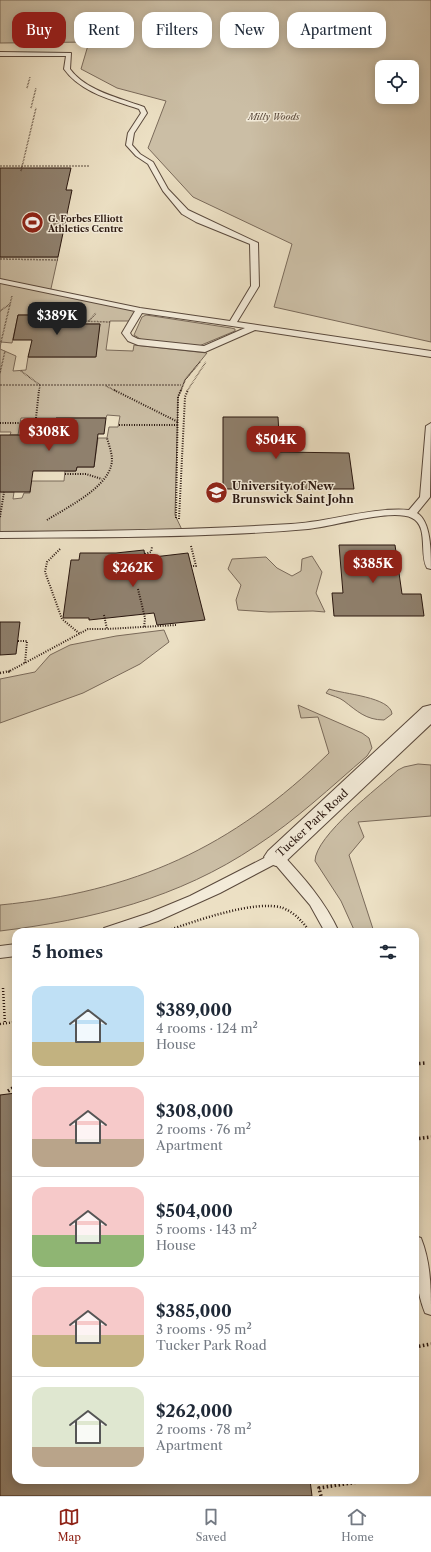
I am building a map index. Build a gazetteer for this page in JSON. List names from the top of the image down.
{
  "streets": {
    "street": ["Tucker Park Road"]
  },
  "parks": ["Milly Woods"],
  "places": {
    "sports": ["G. Forbes Elliott Athletics Centre"],
    "school or university": ["University of New Brunswick Saint John"]
  },
  "page": {
    "chip": [
      "Buy",
      "Rent",
      "Filters",
      "New",
      "Apartment"
    ],
    "price": [
      "$389K",
      "$308K",
      "$504K",
      "$385K",
      "$262K"
    ],
    "heading": "5 homes",
    "list": [
      {
        "name": "$389,000",
        "note": "4 rooms · 124 m² · House"
      },
      {
        "name": "$308,000",
        "note": "2 rooms · 76 m² · Apartment"
      },
      {
        "name": "$504,000",
        "note": "5 rooms · 143 m² · House"
      },
      {
        "name": "$385,000",
        "note": "3 rooms · 95 m² · Tucker Park Road"
      },
      {
        "name": "$262,000",
        "note": "2 rooms · 78 m² · Apartment"
      }
    ],
    "tabs": ["Map", "Saved", "Home"]
  }
}
